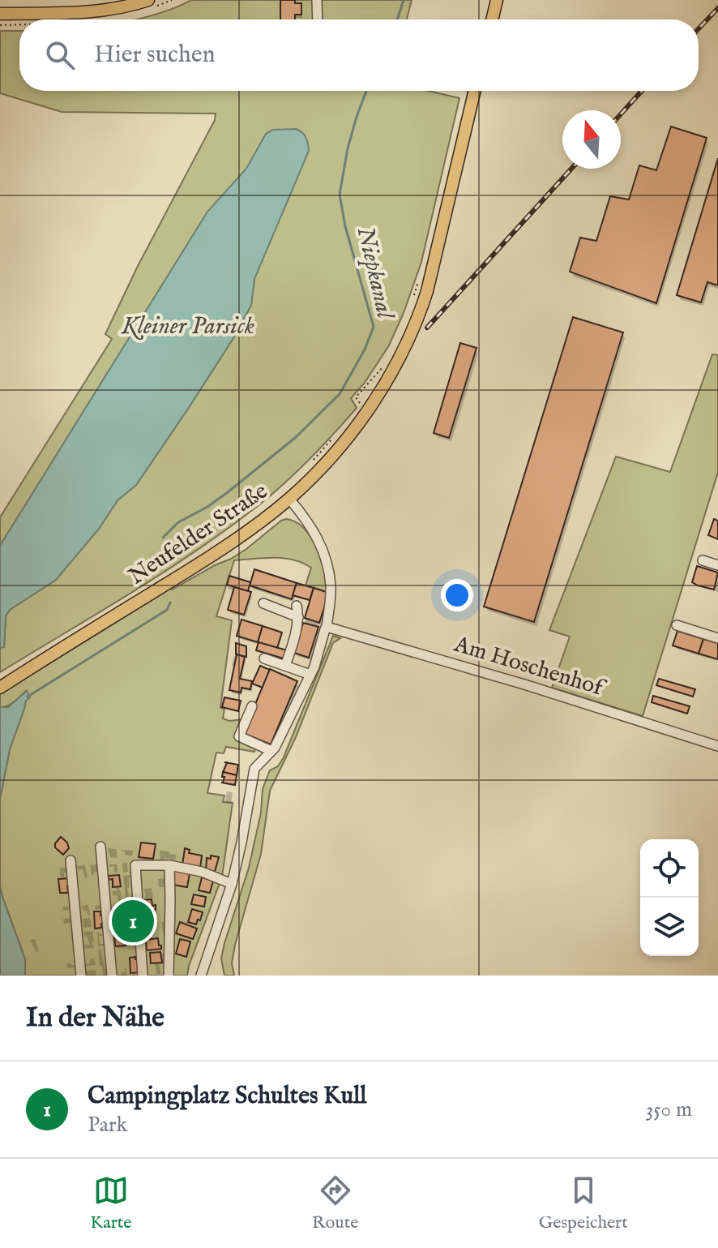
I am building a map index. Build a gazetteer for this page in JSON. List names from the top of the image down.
{
  "streets": {
    "main road": ["Neufelder Straße"],
    "street": ["Am Hoschenhof"]
  },
  "water": ["Niepkanal", "Kleiner Parsick"],
  "north": "top",
  "page": {
    "search": "Hier suchen",
    "pins": "1",
    "heading": "In der Nähe",
    "list": [
      {
        "mark": "1",
        "name": "Campingplatz Schultes Kull",
        "note": "Park",
        "value": "350 m"
      }
    ],
    "nav": ["Karte", "Route", "Gespeichert"]
  }
}
